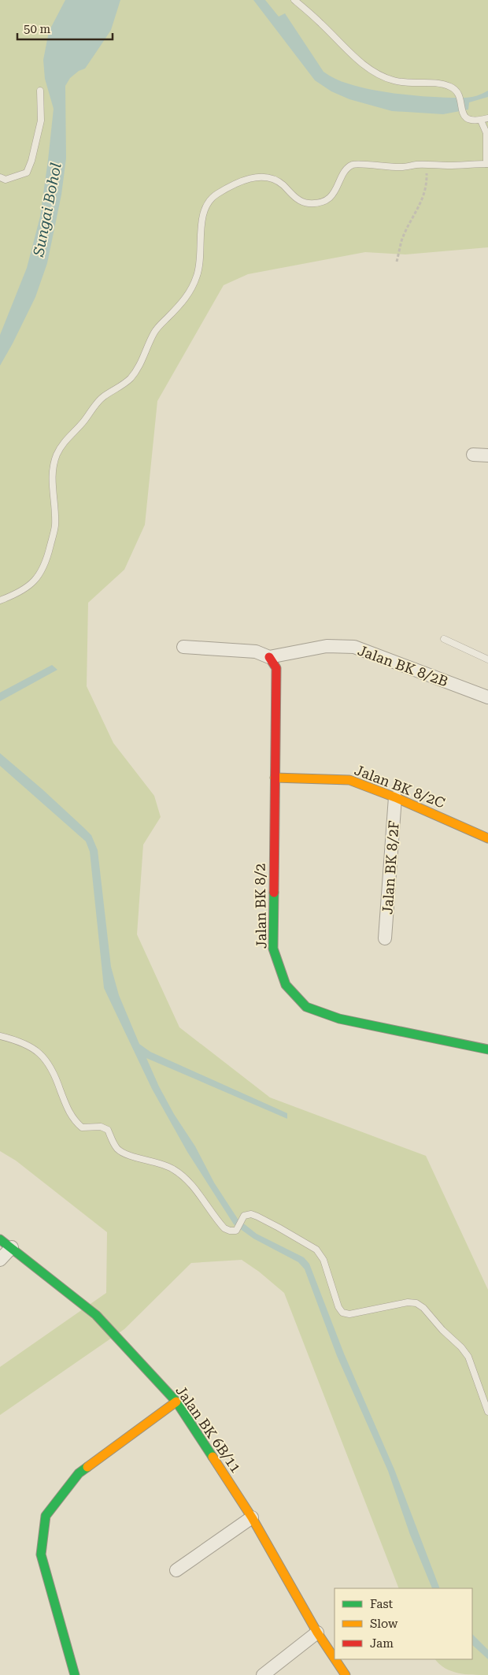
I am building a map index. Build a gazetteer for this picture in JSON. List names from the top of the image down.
{
  "streets": {
    "street": [
      "Jalan BK 8/2B",
      "Jalan BK 8/2C",
      "Jalan BK 8/2F",
      "Jalan BK 8/2",
      "Jalan BK 6B/11"
    ]
  },
  "crossings": [
    ["Jalan BK 8/2B", "Jalan BK 8/2"],
    ["Jalan BK 8/2C", "Jalan BK 8/2F"],
    ["Jalan BK 8/2C", "Jalan BK 8/2"]
  ],
  "water": ["Sungai Bohol"],
  "legend": ["Fast", "Slow", "Jam"],
  "scale_bar": "50 m"
}
